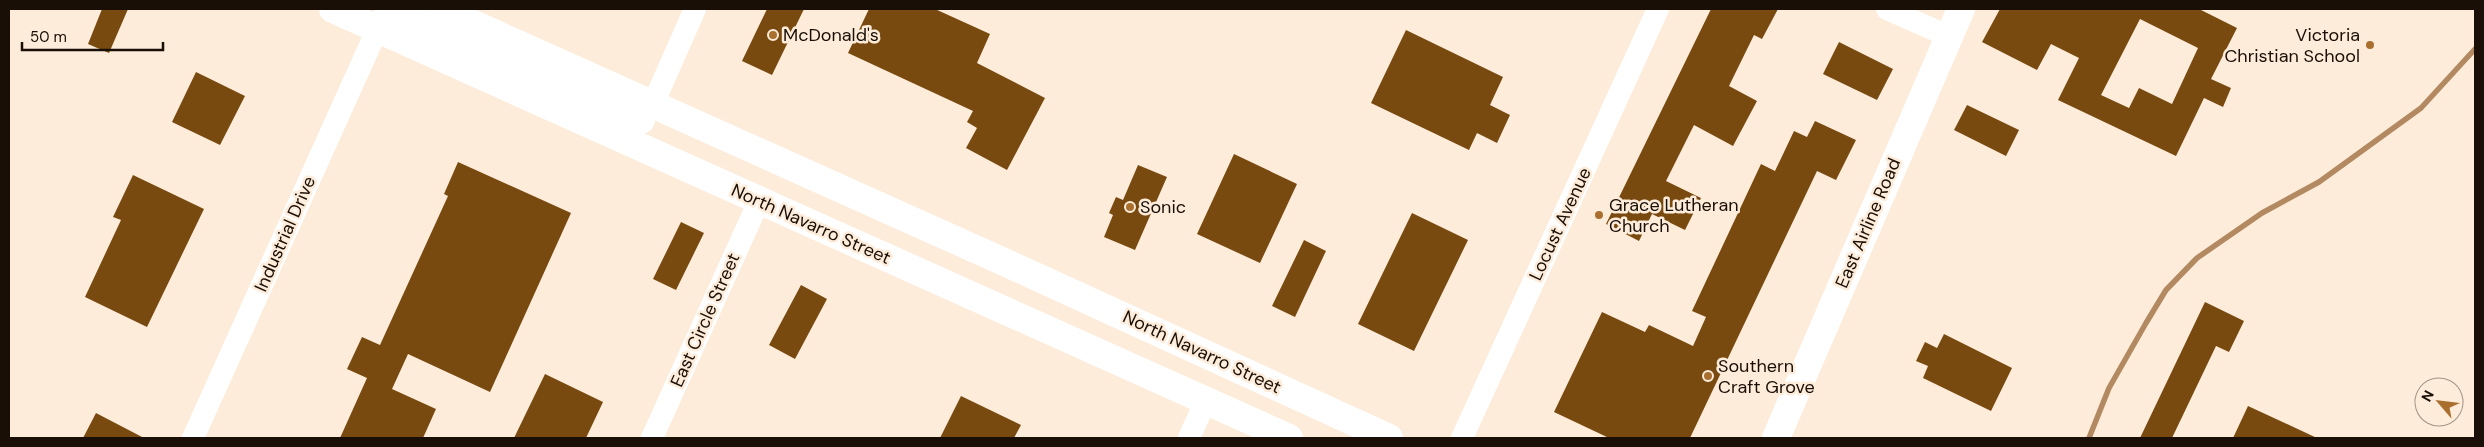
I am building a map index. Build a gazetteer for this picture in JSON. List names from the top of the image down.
{
  "streets": {
    "main road": ["East Airline Road", "North Navarro Street"],
    "street": ["Locust Avenue", "Industrial Drive", "East Circle Street"]
  },
  "crossings": [
    ["North Navarro Street", "Industrial Drive"],
    ["North Navarro Street", "East Circle Street"]
  ],
  "places": [
    "McDonald's",
    "Victoria Christian School",
    "Sonic",
    "Grace Lutheran Church",
    "Southern Craft Grove"
  ],
  "scale_bar": "50 m",
  "north": "top left"
}
